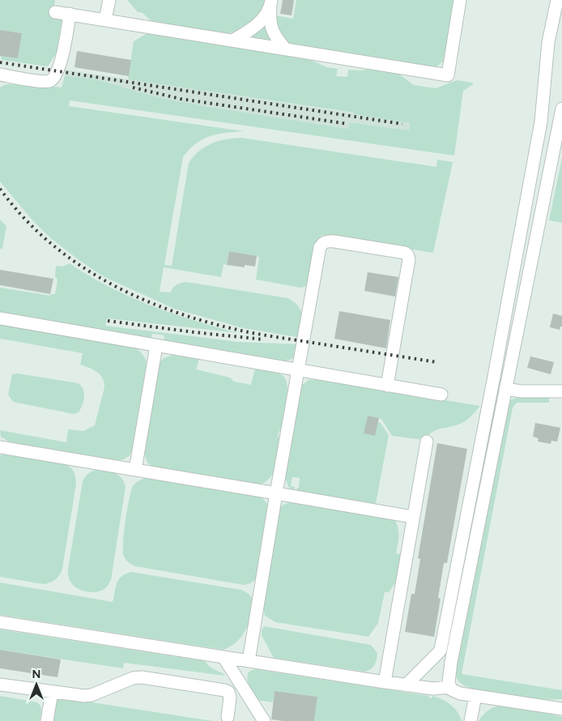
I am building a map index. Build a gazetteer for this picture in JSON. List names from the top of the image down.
{
  "north": "top"
}
